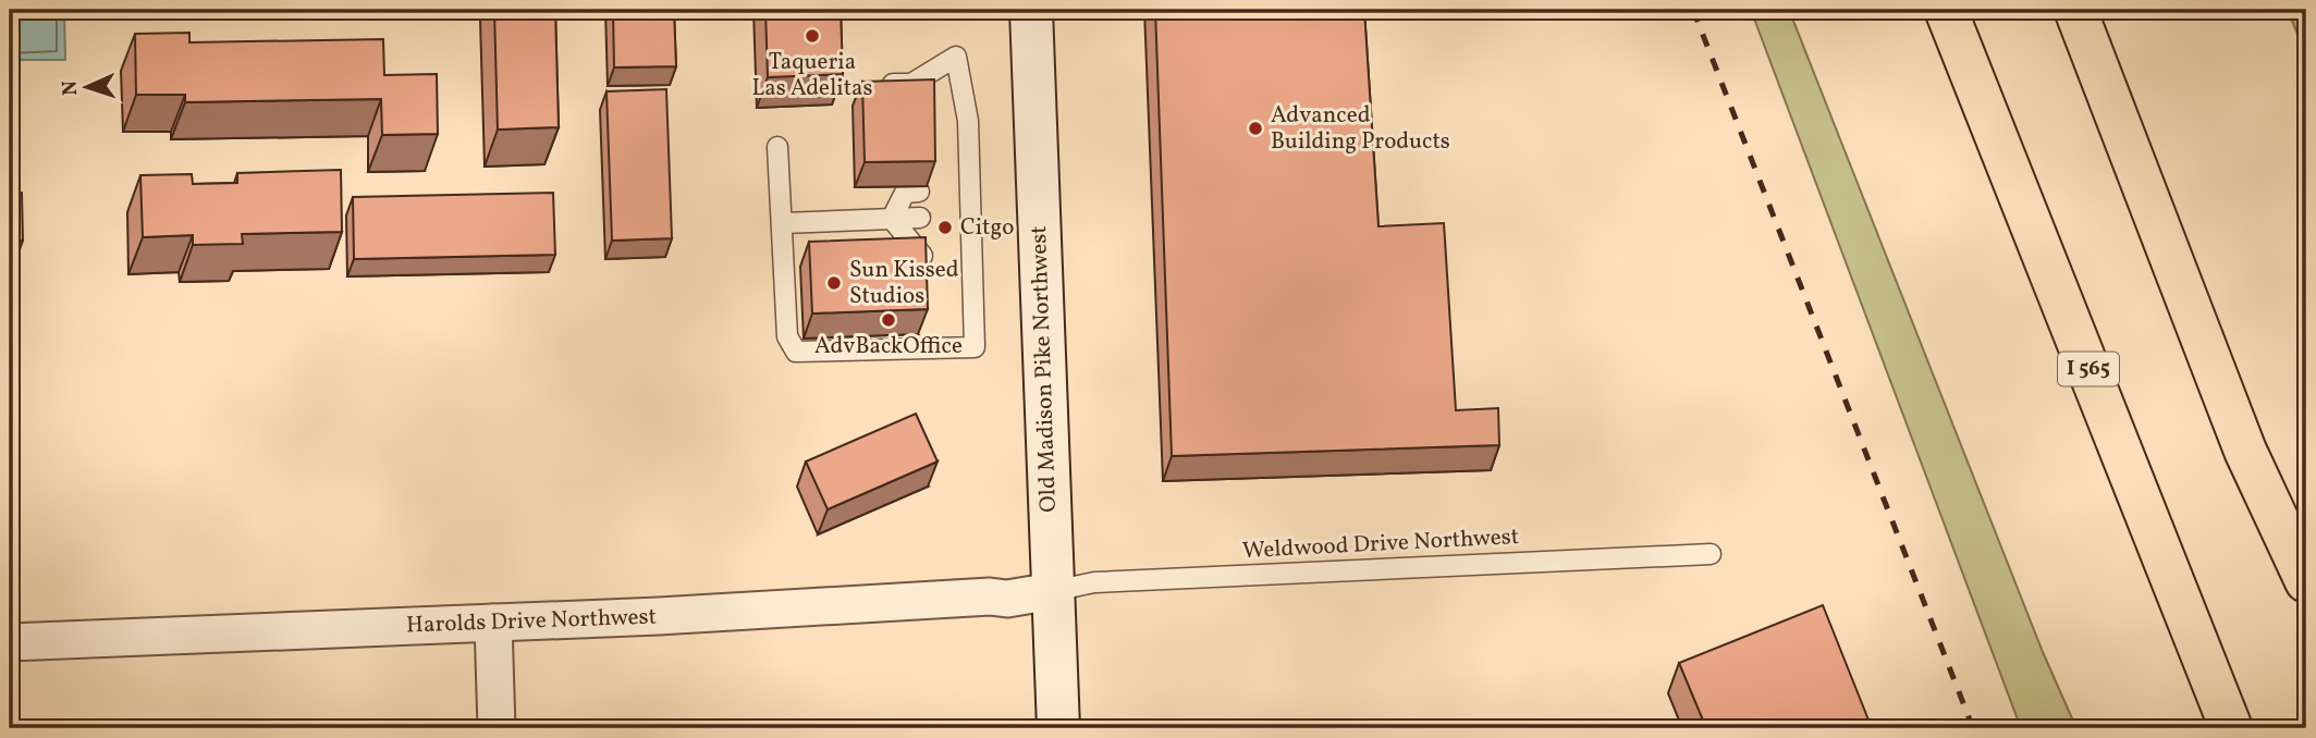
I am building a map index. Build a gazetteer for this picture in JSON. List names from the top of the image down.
{
  "streets": {
    "highway": ["I 565"],
    "main road": ["Old Madison Pike Northwest"],
    "street": ["Harolds Drive Northwest"],
    "lane": ["Weldwood Drive Northwest"]
  },
  "crossings": [
    ["Old Madison Pike Northwest", "Weldwood Drive Northwest"],
    ["Old Madison Pike Northwest", "Harolds Drive Northwest"],
    ["Weldwood Drive Northwest", "Harolds Drive Northwest"]
  ],
  "places": [
    "Taqueria Las Adelitas",
    "Advanced Building Products",
    "Citgo",
    "Sun Kissed Studios",
    "AdvBackOffice"
  ],
  "north": "left"
}
